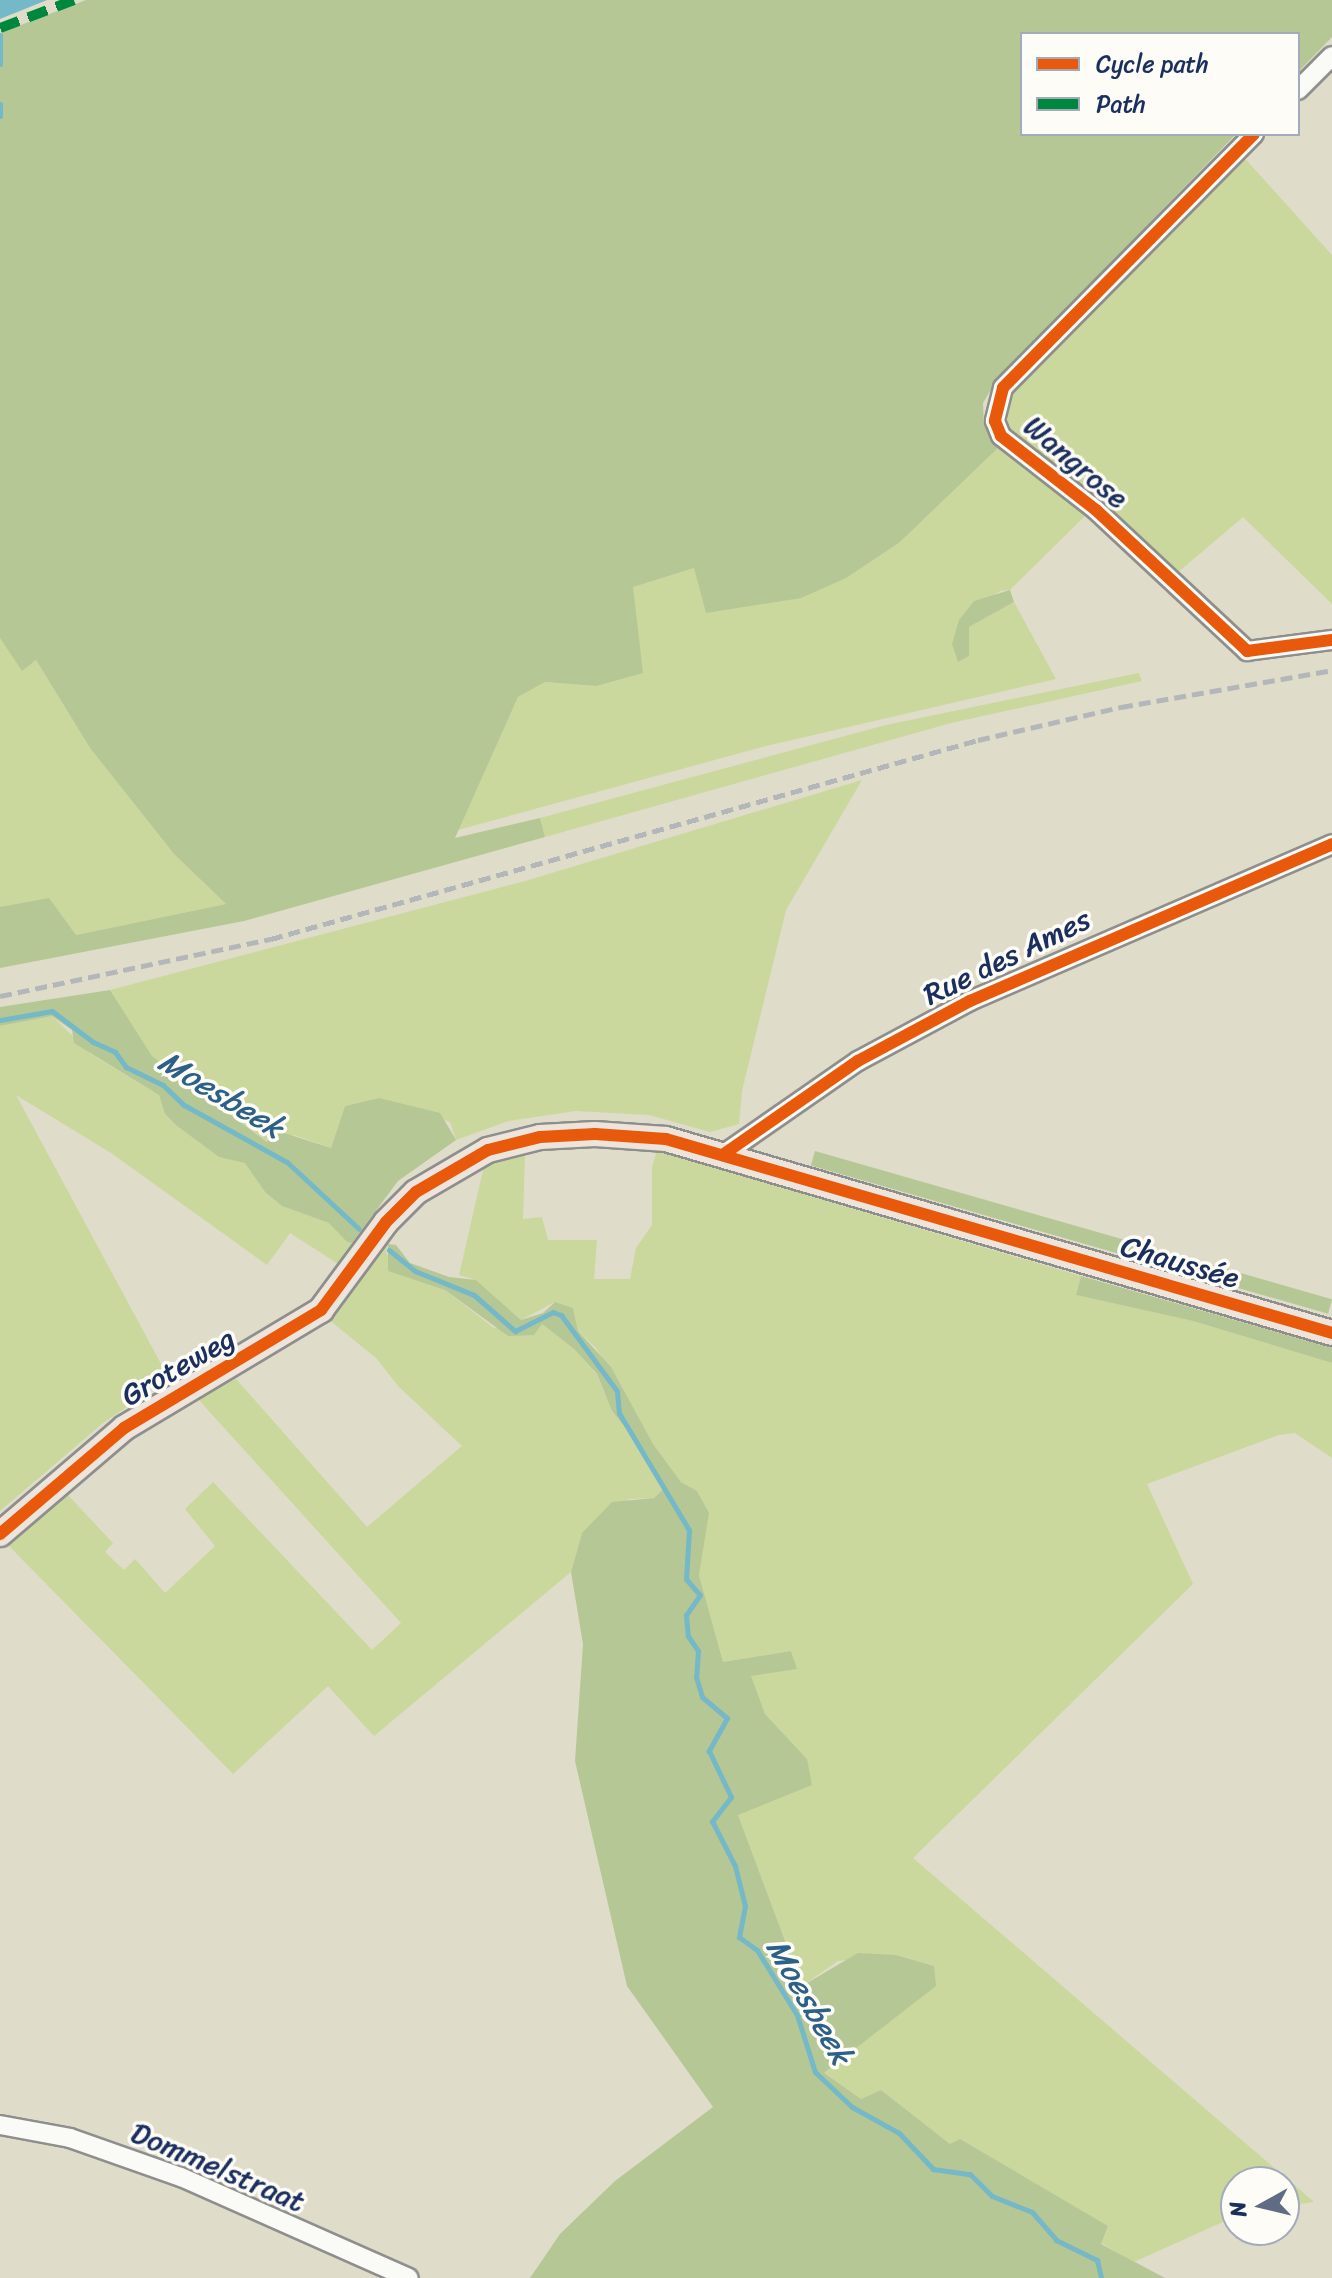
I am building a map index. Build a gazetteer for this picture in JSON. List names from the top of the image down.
{
  "streets": {
    "main road": ["Chaussée", "Groteweg"],
    "street": ["Wangrose", "Rue des Ames", "Dommelstraat"]
  },
  "crossings": [
    ["Rue des Ames", "Chaussée"],
    ["Rue des Ames", "Groteweg"],
    ["Chaussée", "Groteweg"]
  ],
  "water": ["Moesbeek"],
  "legend": ["Cycle path", "Path"],
  "north": "left"
}
